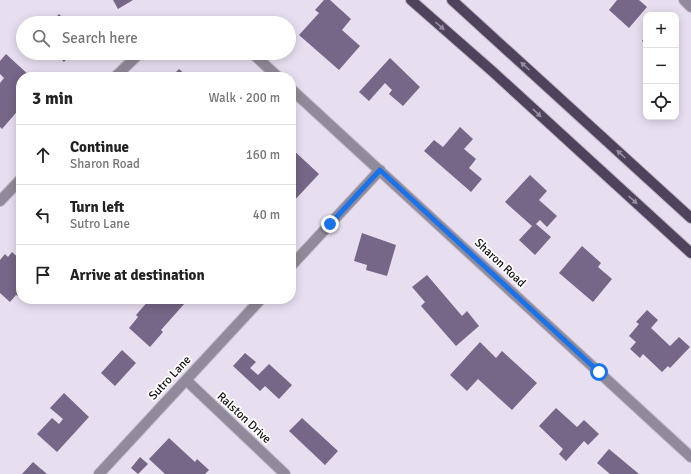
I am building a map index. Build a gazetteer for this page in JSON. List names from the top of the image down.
{
  "streets": {
    "street": ["Sharon Road", "Sutro Lane", "Ralston Drive"]
  },
  "crossings": [
    ["Sutro Lane", "Ralston Drive"]
  ],
  "page": {
    "map_buttons": ["+", "−"],
    "search": "Search here",
    "heading": ["3 min", "Walk · 200 m"],
    "list": [
      ["Continue", "Sharon Road", "160 m"],
      ["Turn left", "Sutro Lane", "40 m"],
      "Arrive at destination"
    ]
  }
}
